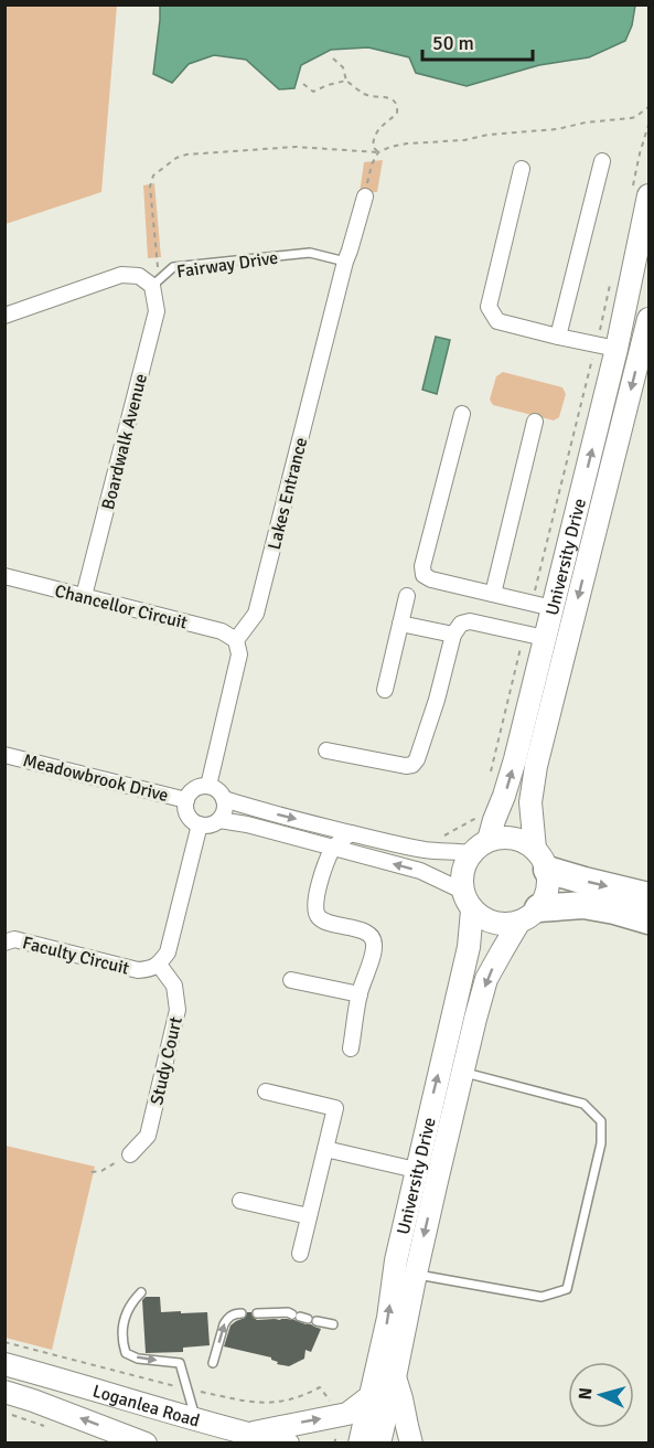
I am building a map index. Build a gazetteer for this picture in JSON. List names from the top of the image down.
{
  "streets": {
    "main road": ["University Drive", "Loganlea Road"],
    "street": [
      "Fairway Drive",
      "Boardwalk Avenue",
      "Lakes Entrance",
      "Chancellor Circuit",
      "Meadowbrook Drive",
      "Faculty Circuit",
      "Study Court"
    ]
  },
  "crossings": [
    ["Fairway Drive", "Boardwalk Avenue"],
    ["Fairway Drive", "Lakes Entrance"],
    ["Boardwalk Avenue", "Chancellor Circuit"],
    ["Lakes Entrance", "Chancellor Circuit"],
    ["Faculty Circuit", "Study Court"]
  ],
  "scale_bar": "50 m",
  "north": "left"
}
